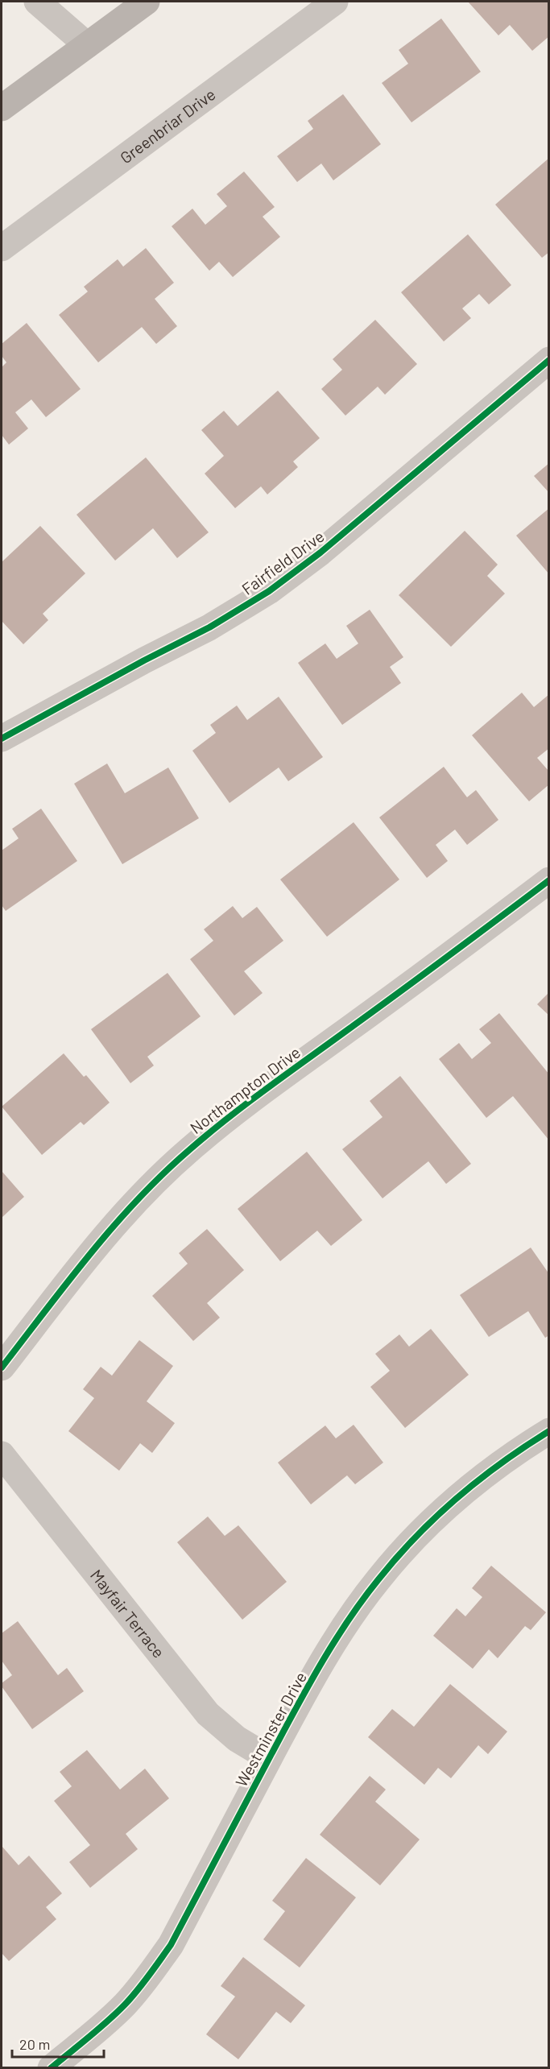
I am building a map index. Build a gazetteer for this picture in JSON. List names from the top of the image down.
{
  "streets": {
    "street": [
      "Greenbriar Drive",
      "Fairfield Drive",
      "Northampton Drive",
      "Mayfair Terrace",
      "Westminster Drive"
    ]
  },
  "crossings": [
    ["Mayfair Terrace", "Westminster Drive"]
  ],
  "scale_bar": "20 m"
}
